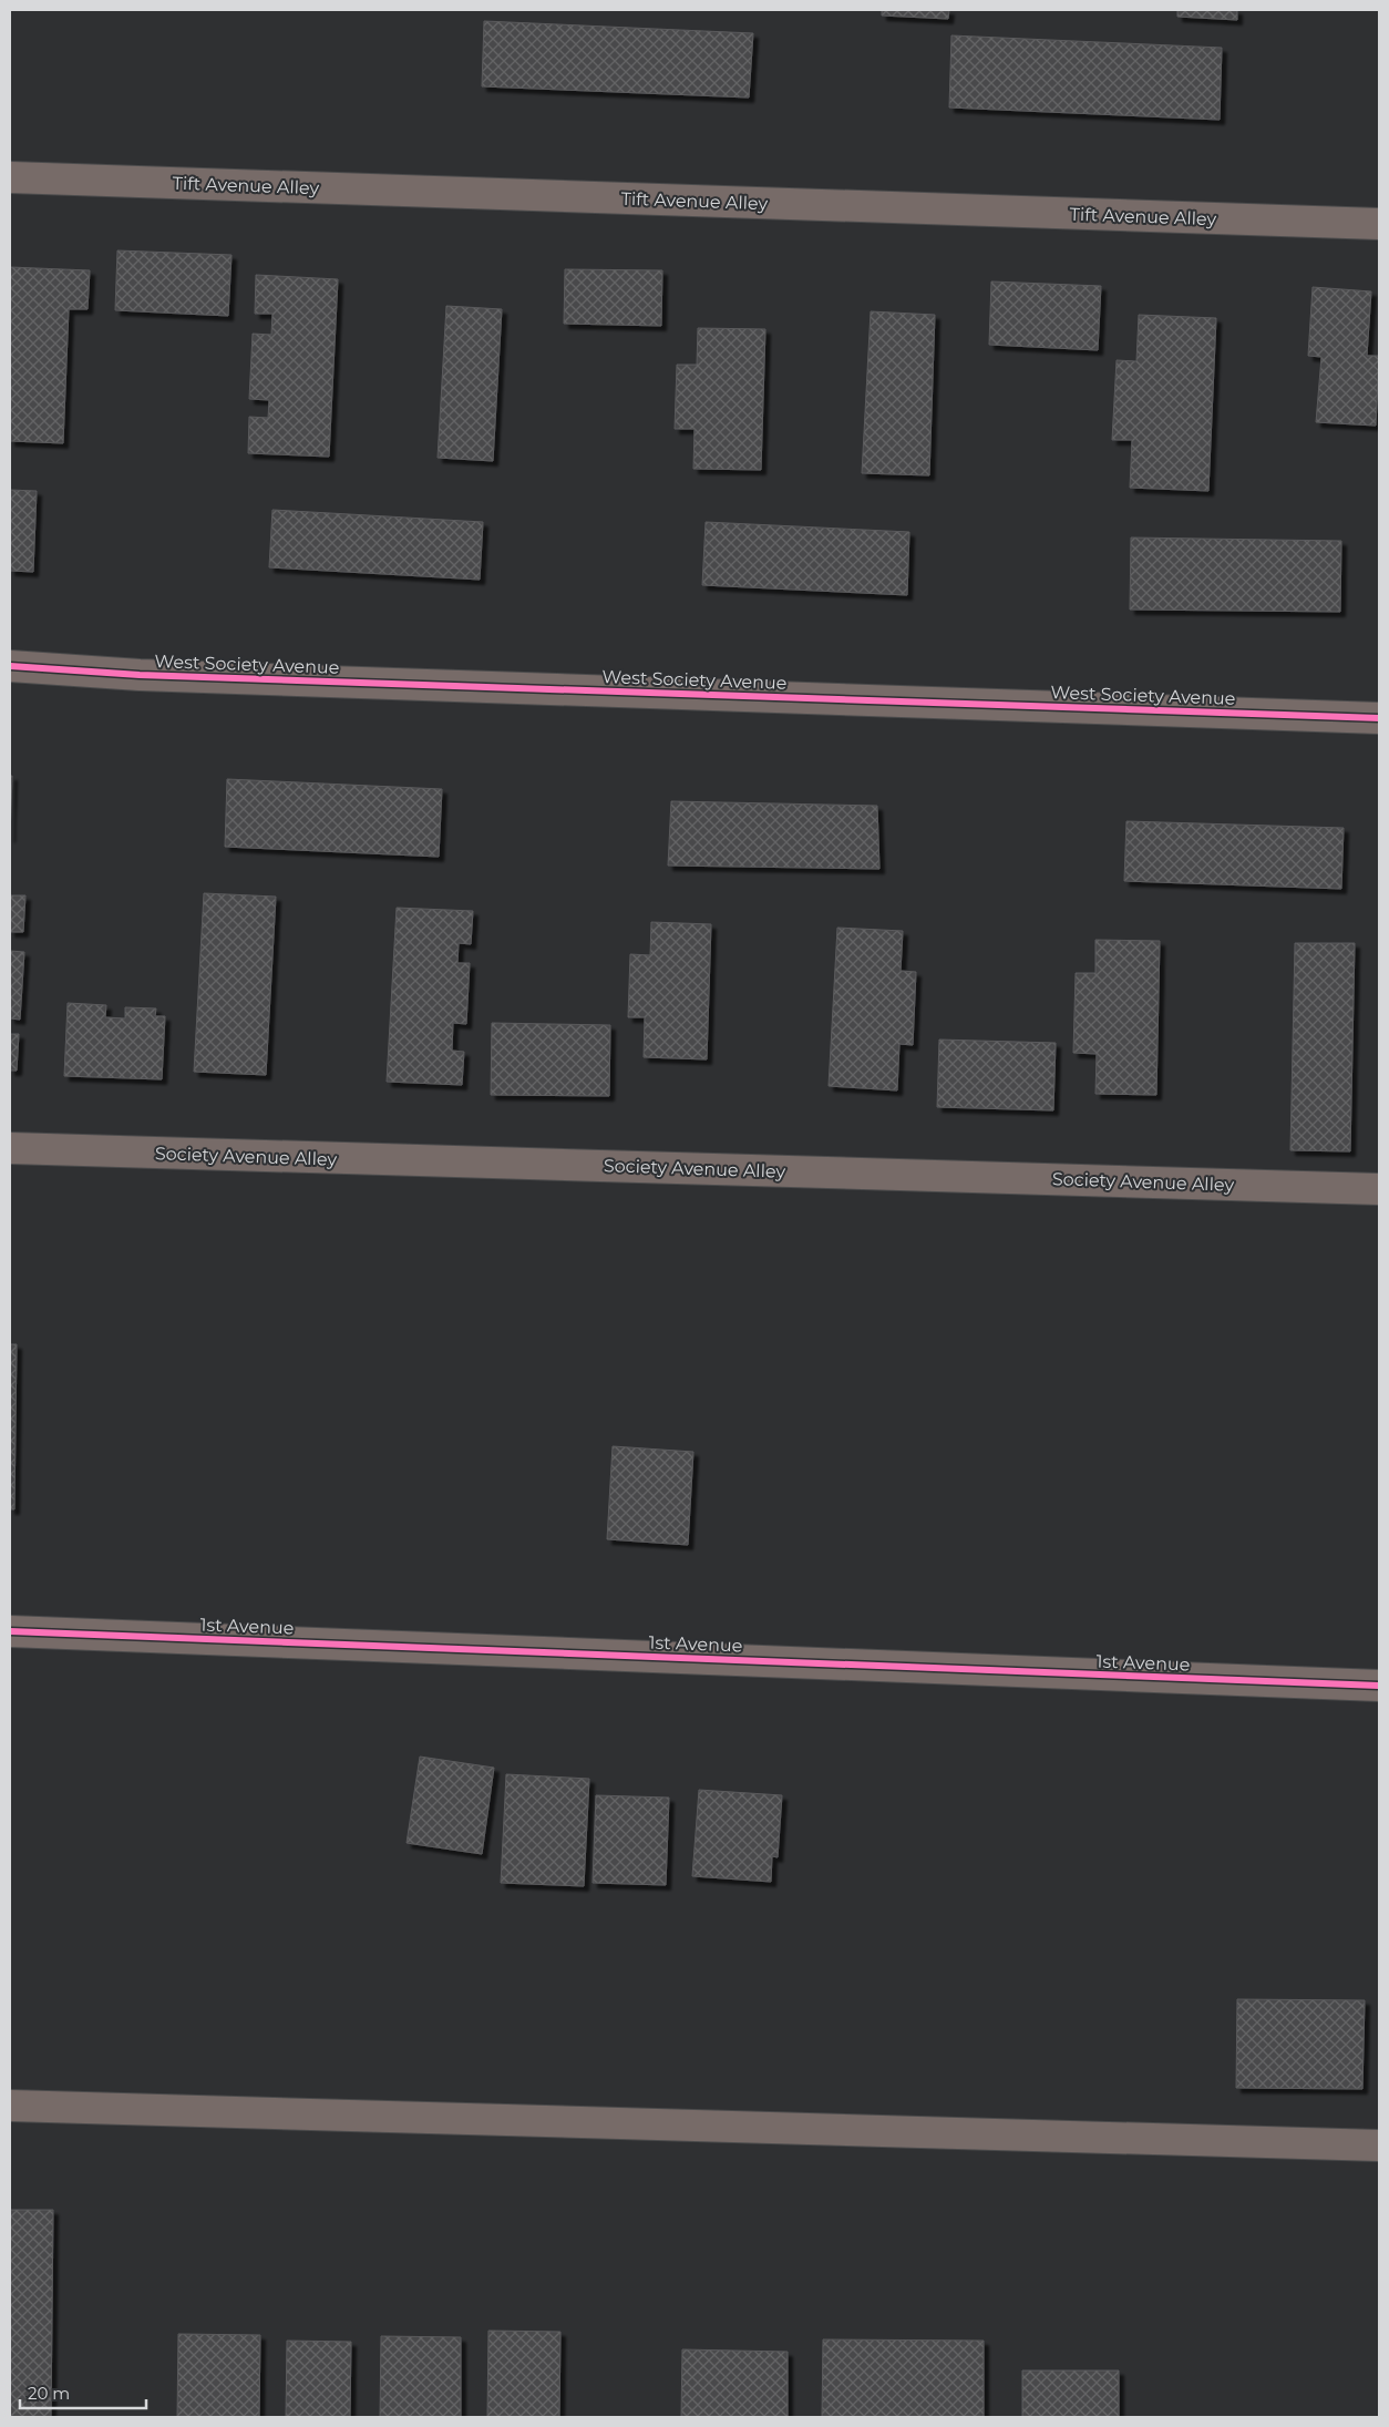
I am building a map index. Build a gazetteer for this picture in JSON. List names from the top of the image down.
{
  "streets": {
    "street": [
      "Tift Avenue Alley",
      "West Society Avenue",
      "Society Avenue Alley",
      "1st Avenue"
    ]
  },
  "scale_bar": "20 m"
}
